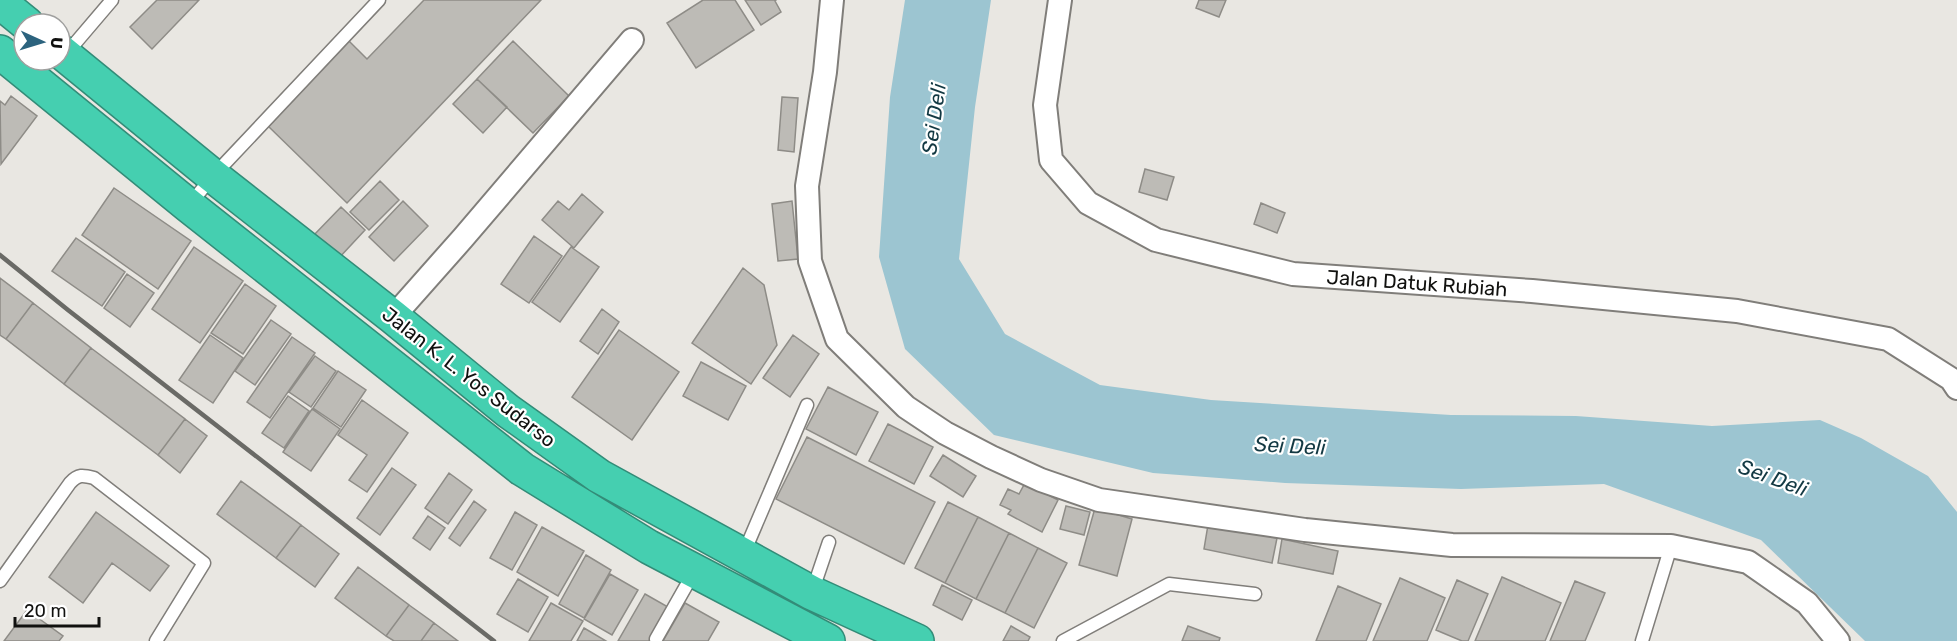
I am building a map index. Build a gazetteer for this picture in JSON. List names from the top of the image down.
{
  "streets": {
    "highway": ["Jalan K. L. Yos Sudarso"],
    "street": ["Jalan Datuk Rubiah"]
  },
  "water": ["Sei Deli"],
  "scale_bar": "20 m",
  "north": "right"
}
